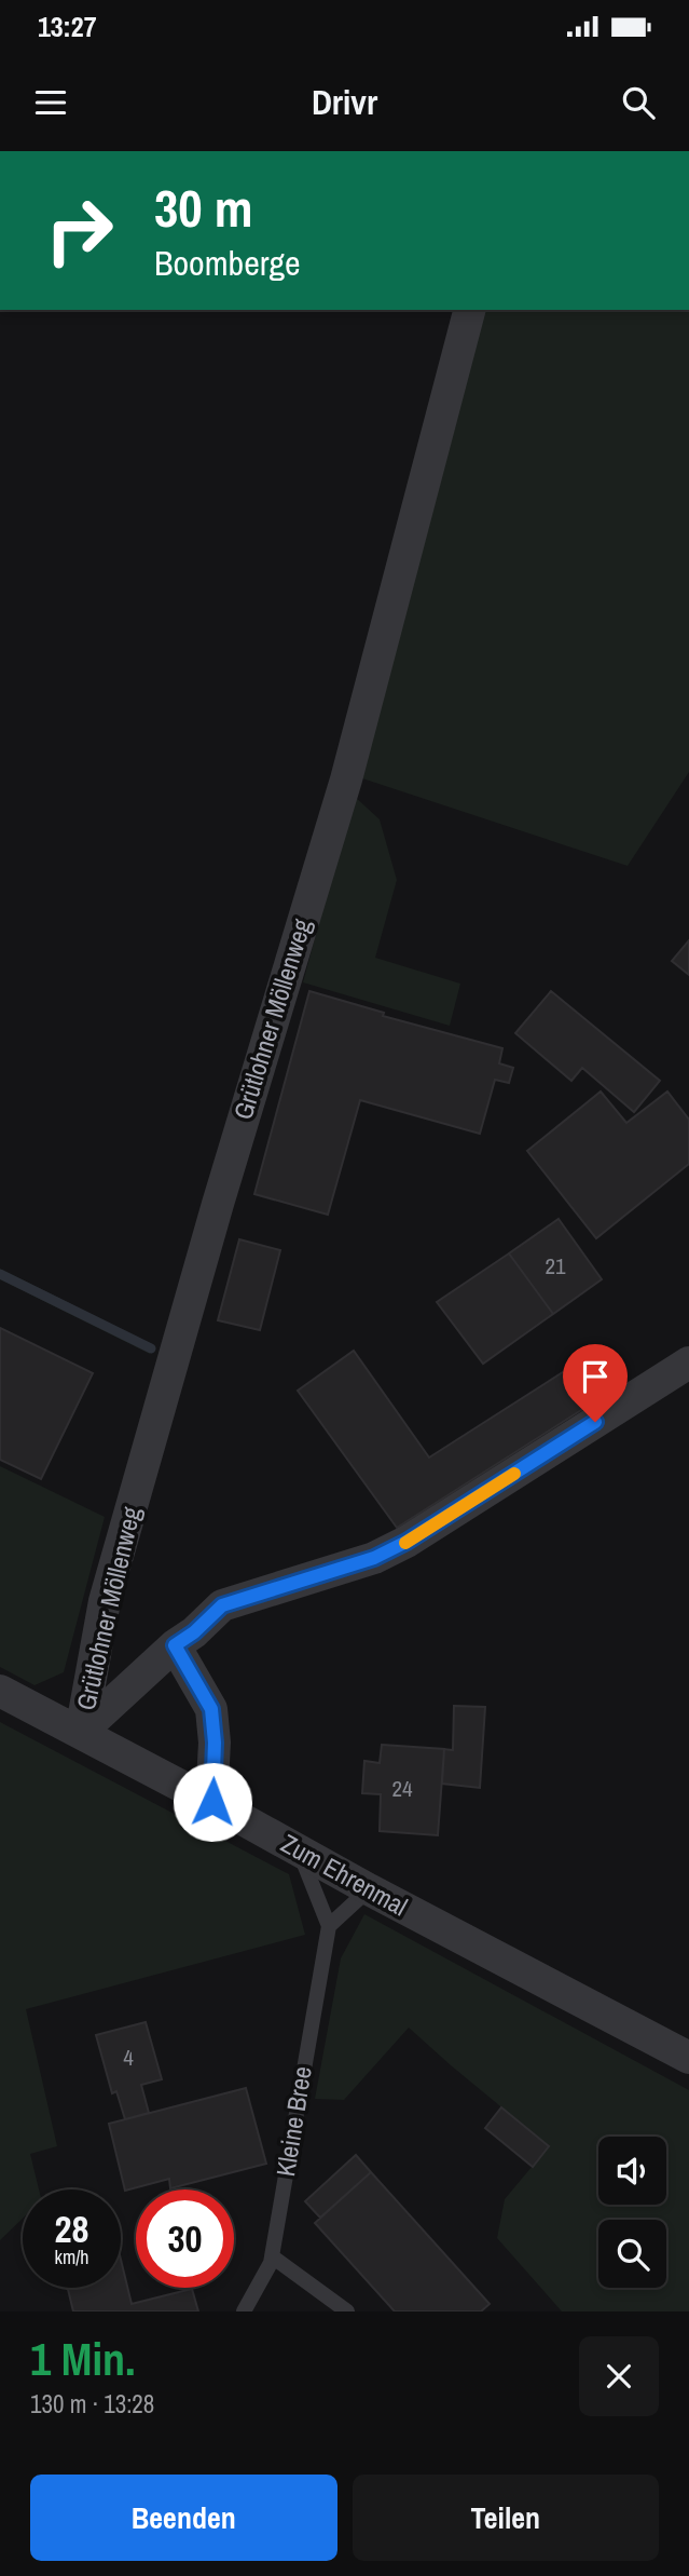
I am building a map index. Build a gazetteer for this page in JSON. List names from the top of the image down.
{
  "streets": {
    "street": ["Grütlohner Möllenweg", "Zum Ehrenmal"],
    "lane": ["Kleine Bree"]
  },
  "crossings": [
    ["Grütlohner Möllenweg", "Zum Ehrenmal"]
  ],
  "house_numbers": ["21", "24", "4"],
  "page": {
    "status": "13:27",
    "header": "Drivr",
    "turn": ["30 m", "Boomberge"],
    "speed": "28 km/h",
    "limit": "30",
    "heading": ["1 Min.", "130 m · 13:28"],
    "buttons": ["Beenden", "Teilen"]
  }
}
